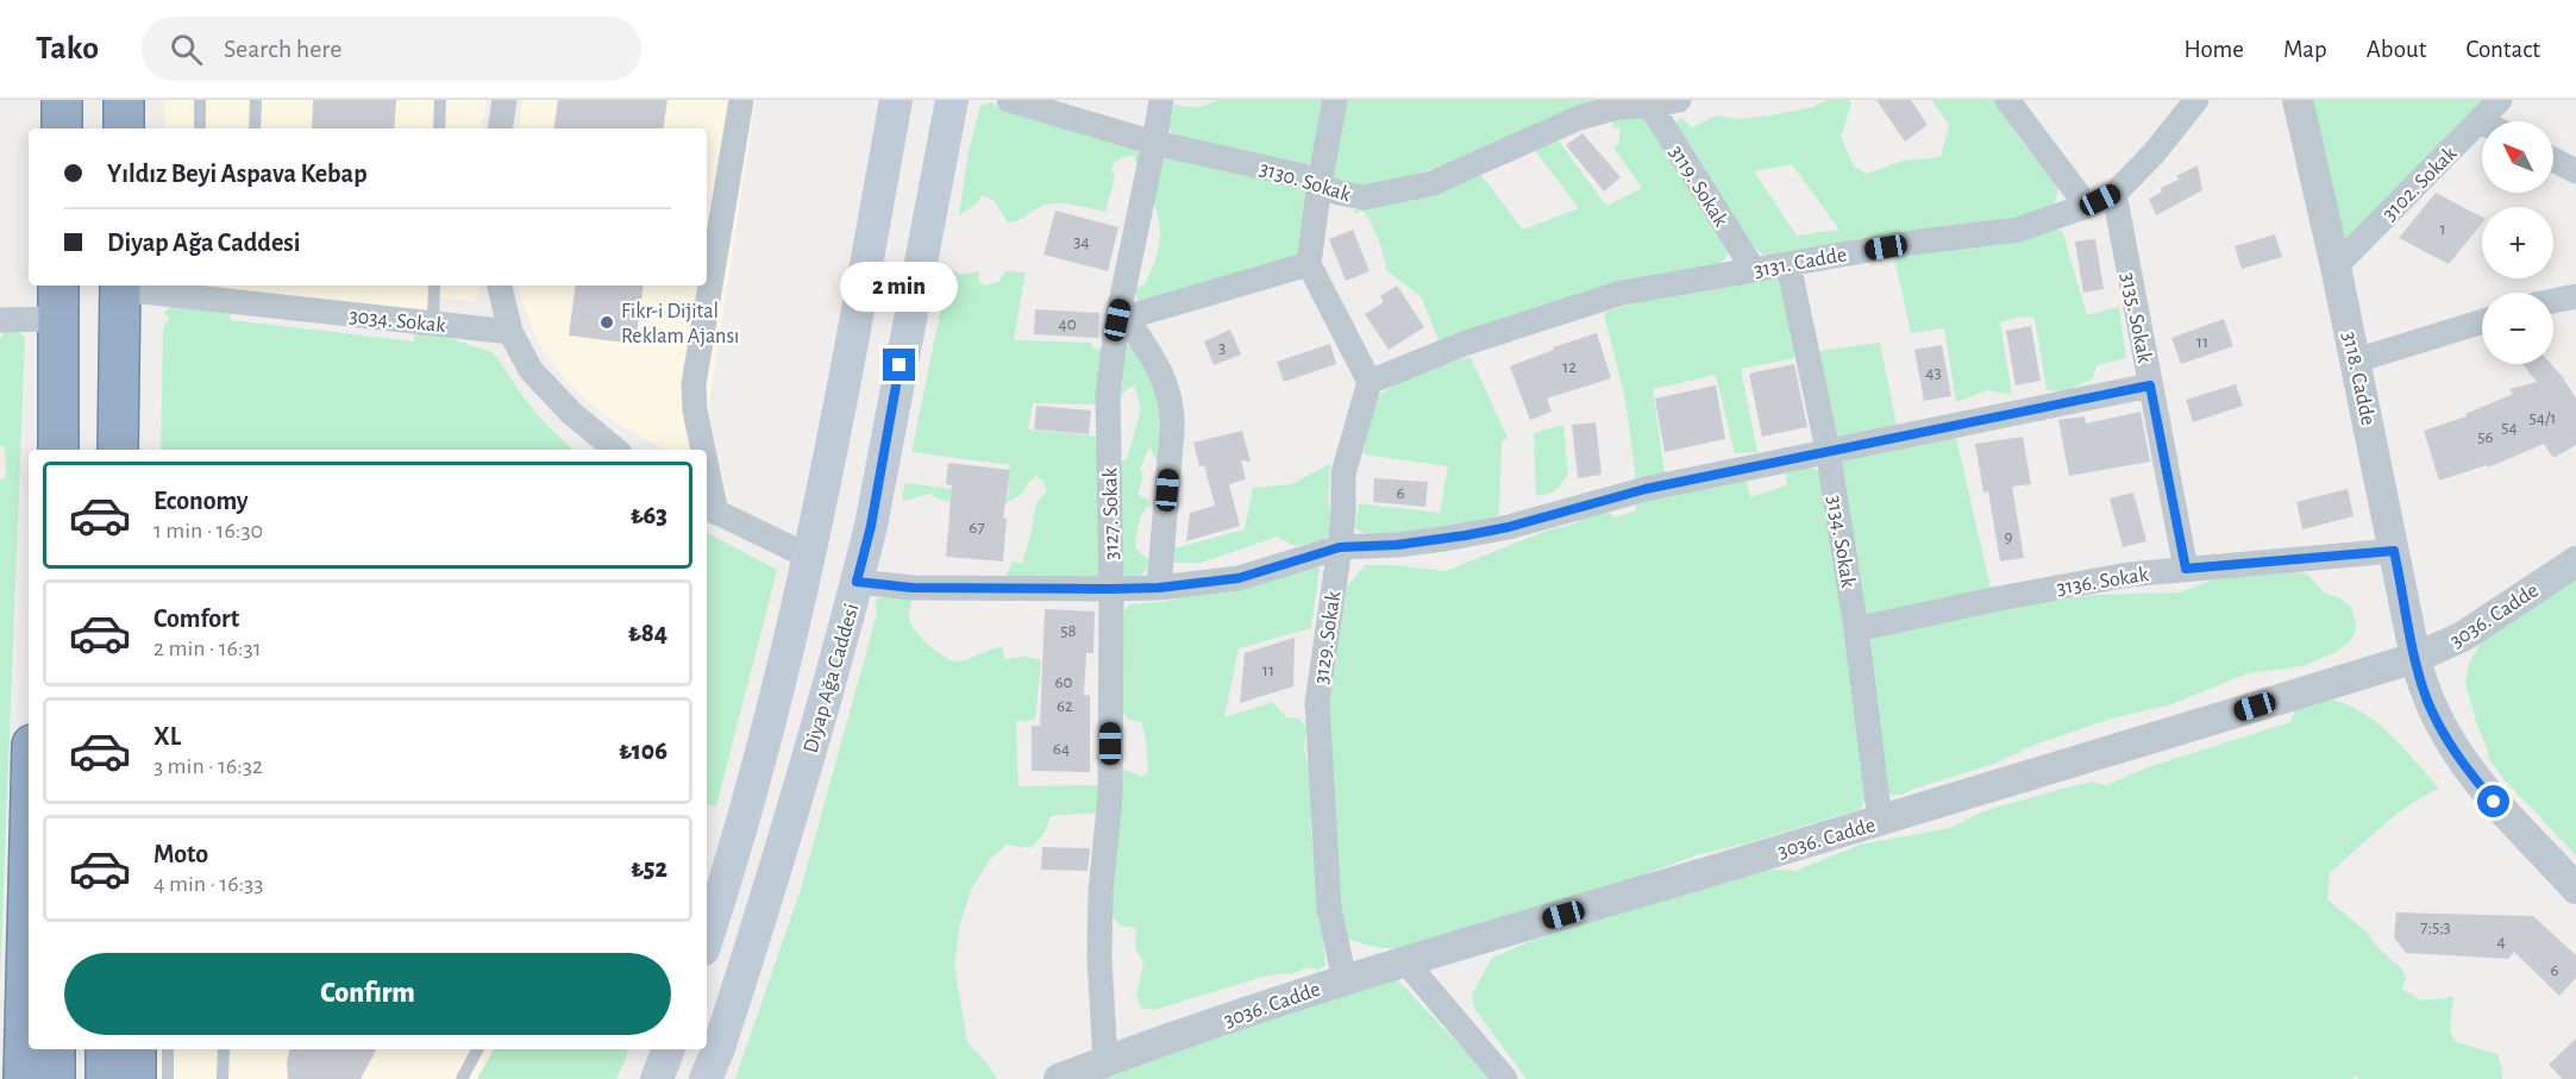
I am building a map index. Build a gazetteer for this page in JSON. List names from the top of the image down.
{
  "streets": {
    "main road": ["Diyap Ağa Caddesi"],
    "street": [
      "3130. Sokak",
      "3102. Sokak",
      "3119. Sokak",
      "3131. Cadde",
      "3135. Sokak",
      "3034. Sokak",
      "3118. Cadde",
      "3127. Sokak",
      "3134. Sokak",
      "3136. Sokak",
      "3036. Cadde",
      "3129. Sokak"
    ]
  },
  "crossings": [
    ["3130. Sokak", "3119. Sokak"],
    ["3130. Sokak", "3127. Sokak"],
    ["3102. Sokak", "3118. Cadde"],
    ["3119. Sokak", "3131. Cadde"],
    ["3131. Cadde", "3135. Sokak"],
    ["3131. Cadde", "3134. Sokak"],
    ["3131. Cadde", "3129. Sokak"],
    ["3135. Sokak", "3136. Sokak"],
    ["3118. Cadde", "3136. Sokak"],
    ["3118. Cadde", "3036. Cadde"],
    ["3127. Sokak", "3036. Cadde"],
    ["3134. Sokak", "3136. Sokak"],
    ["3134. Sokak", "3036. Cadde"],
    ["3036. Cadde", "3129. Sokak"]
  ],
  "places": ["Fikr-i Dijital Reklam Ajansı"],
  "house_numbers": [
    "1",
    "34",
    "40",
    "11",
    "3",
    "12",
    "43",
    "54/1",
    "54",
    "56",
    "6",
    "67",
    "9",
    "58",
    "11",
    "60",
    "62",
    "64",
    "7;5;3",
    "4",
    "6"
  ],
  "north": "top left",
  "page": {
    "header": "Tako",
    "search": "Search here",
    "nav": [
      "Home",
      "Map",
      "About",
      "Contact"
    ],
    "map_buttons": ["+", "−"],
    "banner": ["Yıldız Beyi Aspava Kebap", "Diyap Ağa Caddesi"],
    "bubble": "2 min",
    "list": [
      {
        "name": "Economy",
        "note": "1 min · 16:30",
        "value": "₺63"
      },
      {
        "name": "Comfort",
        "note": "2 min · 16:31",
        "value": "₺84"
      },
      {
        "name": "XL",
        "note": "3 min · 16:32",
        "value": "₺106"
      },
      {
        "name": "Moto",
        "note": "4 min · 16:33",
        "value": "₺52"
      }
    ],
    "buttons": "Confirm"
  }
}
